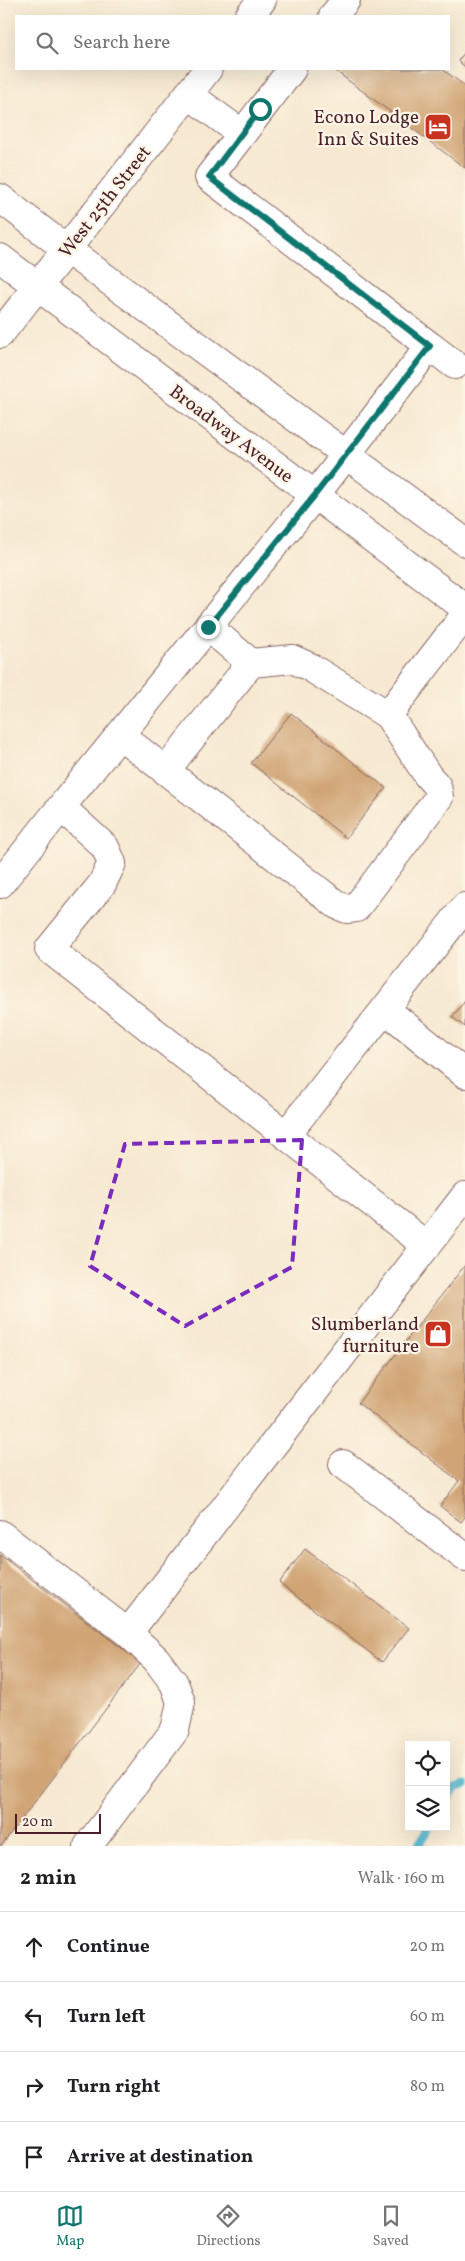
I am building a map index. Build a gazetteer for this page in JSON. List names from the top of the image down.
{
  "streets": {
    "main road": ["West 25th Street", "Broadway Avenue"]
  },
  "crossings": [
    ["West 25th Street", "Broadway Avenue"]
  ],
  "places": {
    "hotel": ["Econo Lodge Inn & Suites"],
    "shop": ["Slumberland furniture"]
  },
  "scale_bar": "20 m",
  "page": {
    "search": "Search here",
    "scale": "20 m",
    "heading": ["2 min", "Walk · 160 m"],
    "list": [
      ["Continue", "20 m"],
      ["Turn left", "60 m"],
      ["Turn right", "80 m"],
      "Arrive at destination"
    ],
    "nav": ["Map", "Directions", "Saved"]
  }
}
